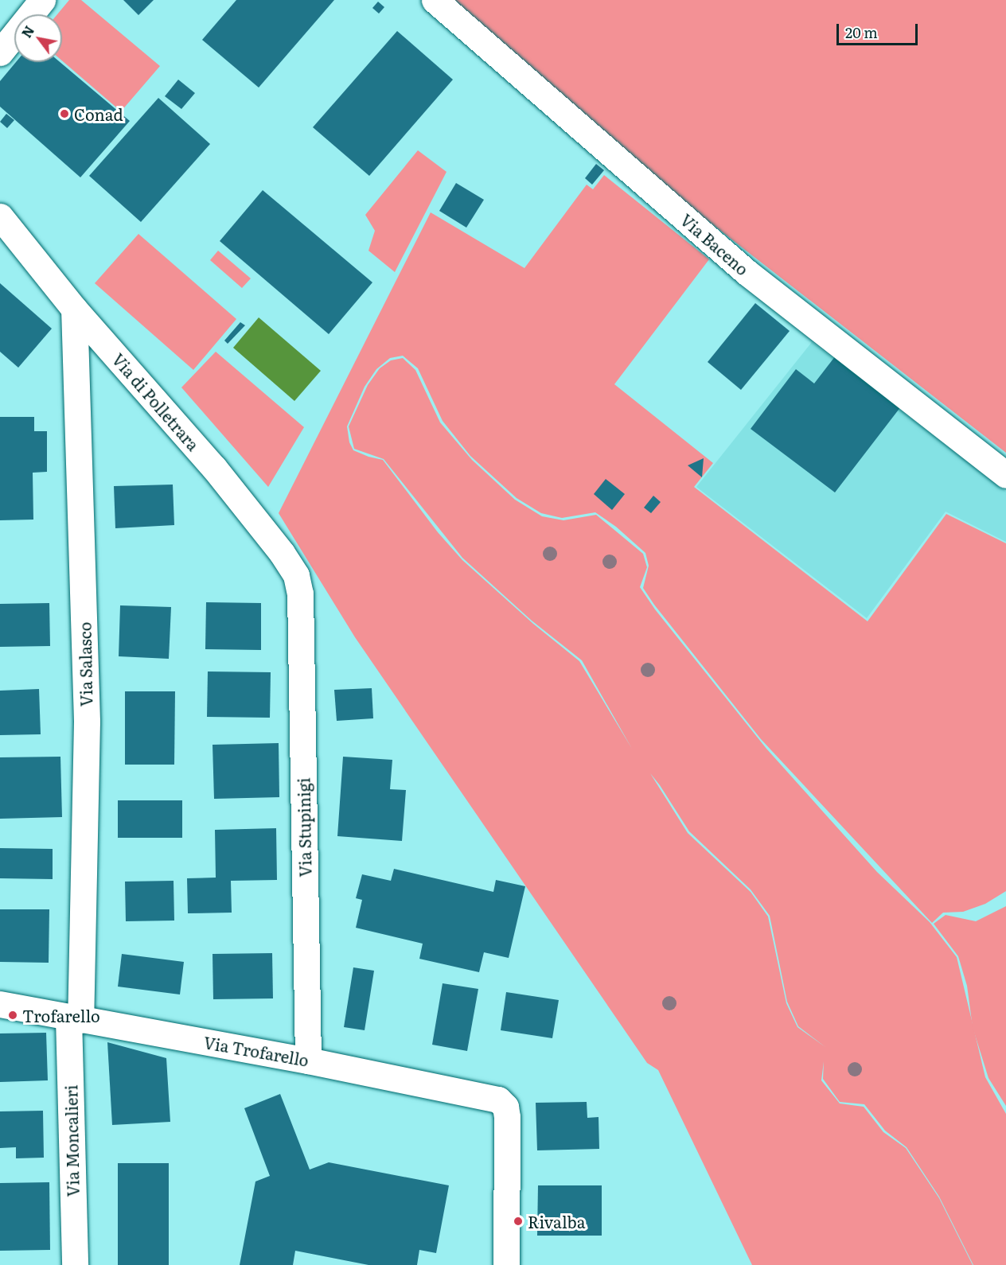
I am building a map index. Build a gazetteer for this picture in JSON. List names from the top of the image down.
{
  "streets": {
    "street": [
      "Via Baceno",
      "Via di Polletrara",
      "Via Salasco",
      "Via Stupinigi",
      "Via Trofarello",
      "Via Moncalieri"
    ]
  },
  "crossings": [
    ["Via di Polletrara", "Via Salasco"],
    ["Via di Polletrara", "Via Stupinigi"],
    ["Via Salasco", "Via Trofarello"],
    ["Via Salasco", "Via Moncalieri"],
    ["Via Stupinigi", "Via Trofarello"],
    ["Via Trofarello", "Via Moncalieri"]
  ],
  "places": ["Conad", "Trofarello", "Rivalba"],
  "scale_bar": "20 m",
  "north": "top left"
}
